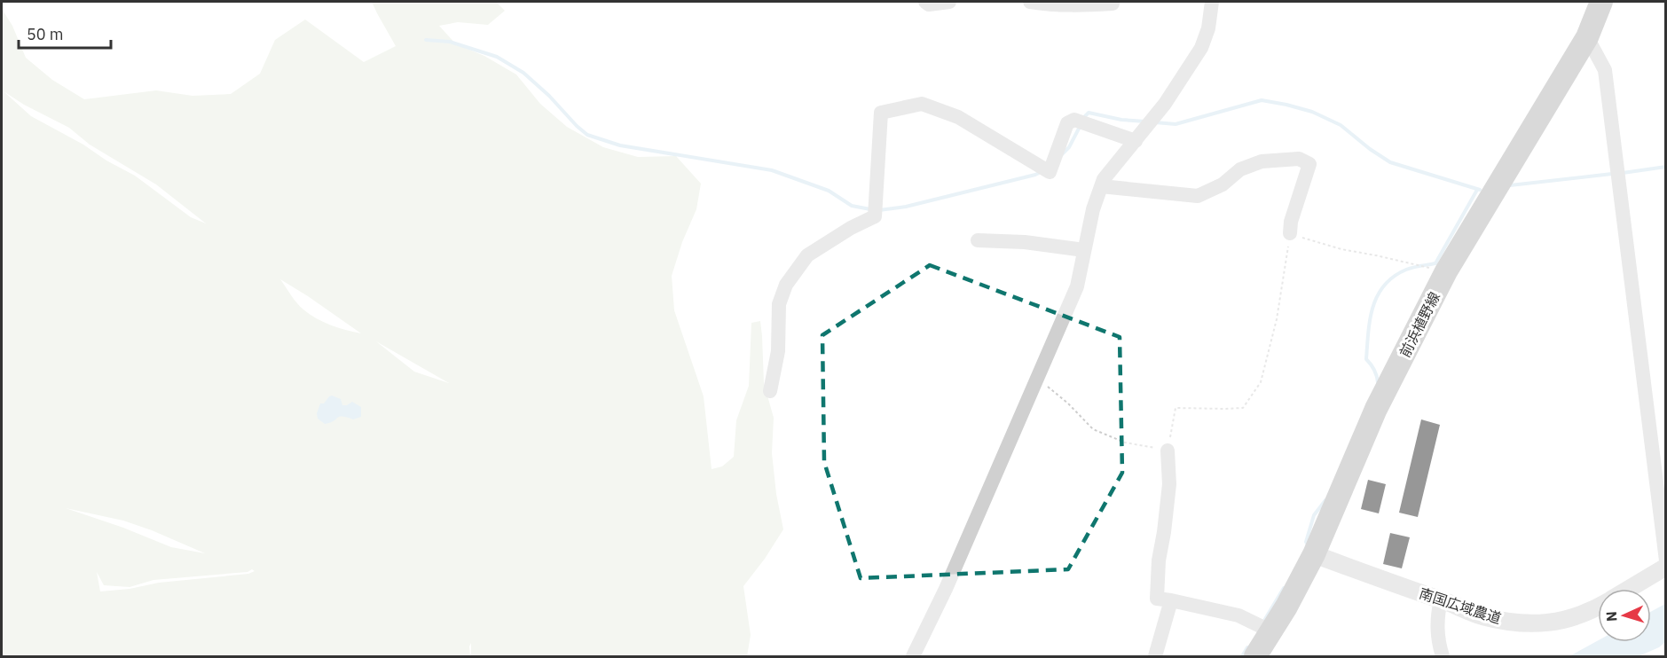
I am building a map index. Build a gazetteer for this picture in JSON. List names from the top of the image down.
{
  "streets": {
    "main road": ["前浜植野線"],
    "street": ["南国広域農道"]
  },
  "crossings": [
    ["前浜植野線", "南国広域農道"]
  ],
  "scale_bar": "50 m",
  "north": "left"
}
